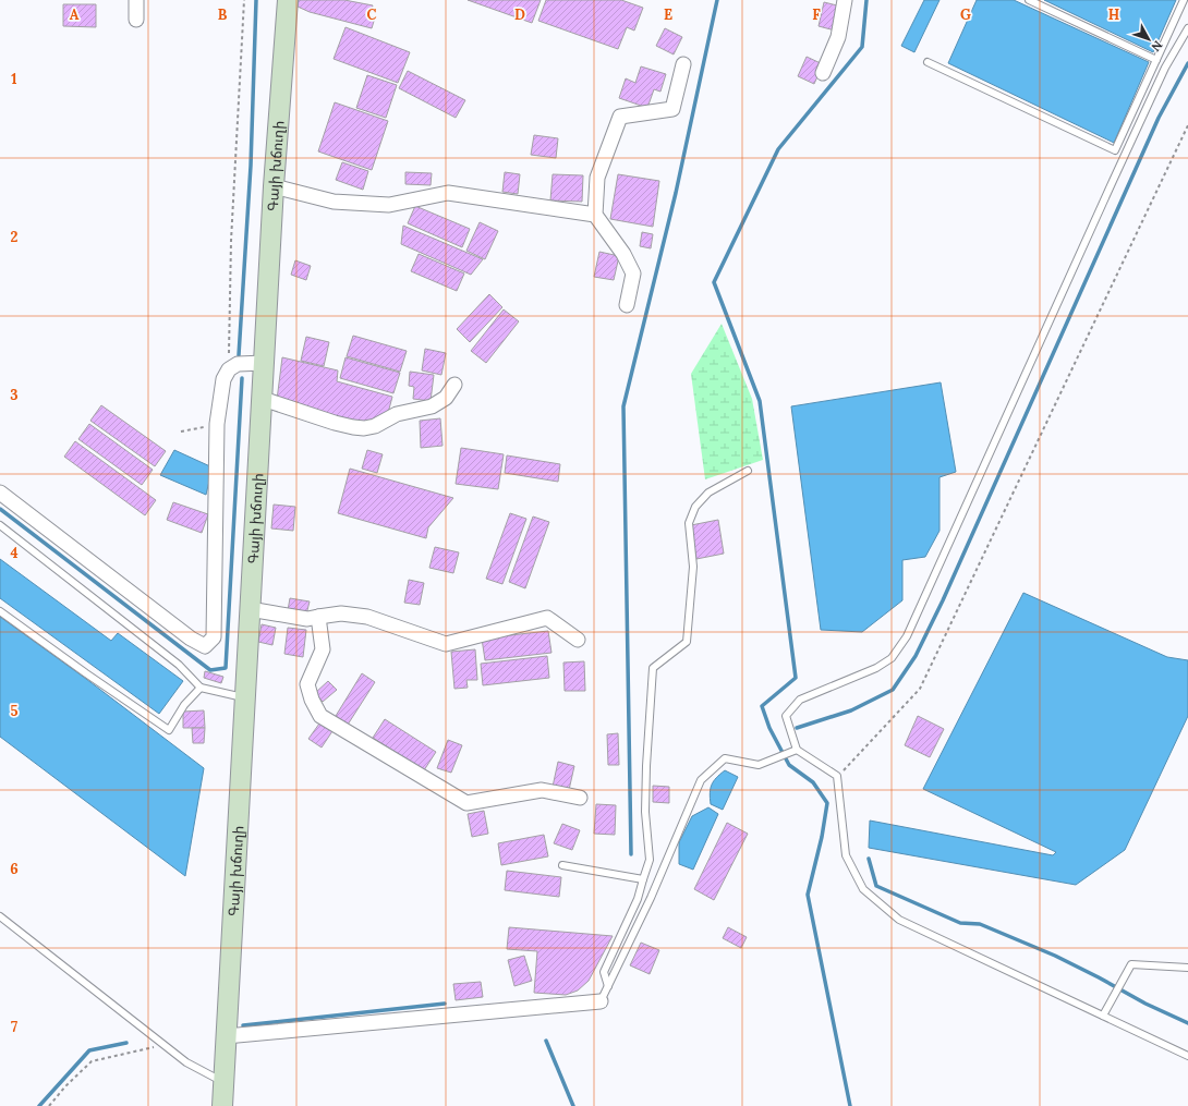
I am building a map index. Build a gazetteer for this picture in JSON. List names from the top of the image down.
{
  "streets": {
    "main road": ["Գայի խճուղի"]
  },
  "north": "bottom right",
  "grid": {
    "columns": [
      "A",
      "B",
      "C",
      "D",
      "E",
      "F",
      "G",
      "H"
    ],
    "rows": [
      "1",
      "2",
      "3",
      "4",
      "5",
      "6",
      "7"
    ]
  }
}
